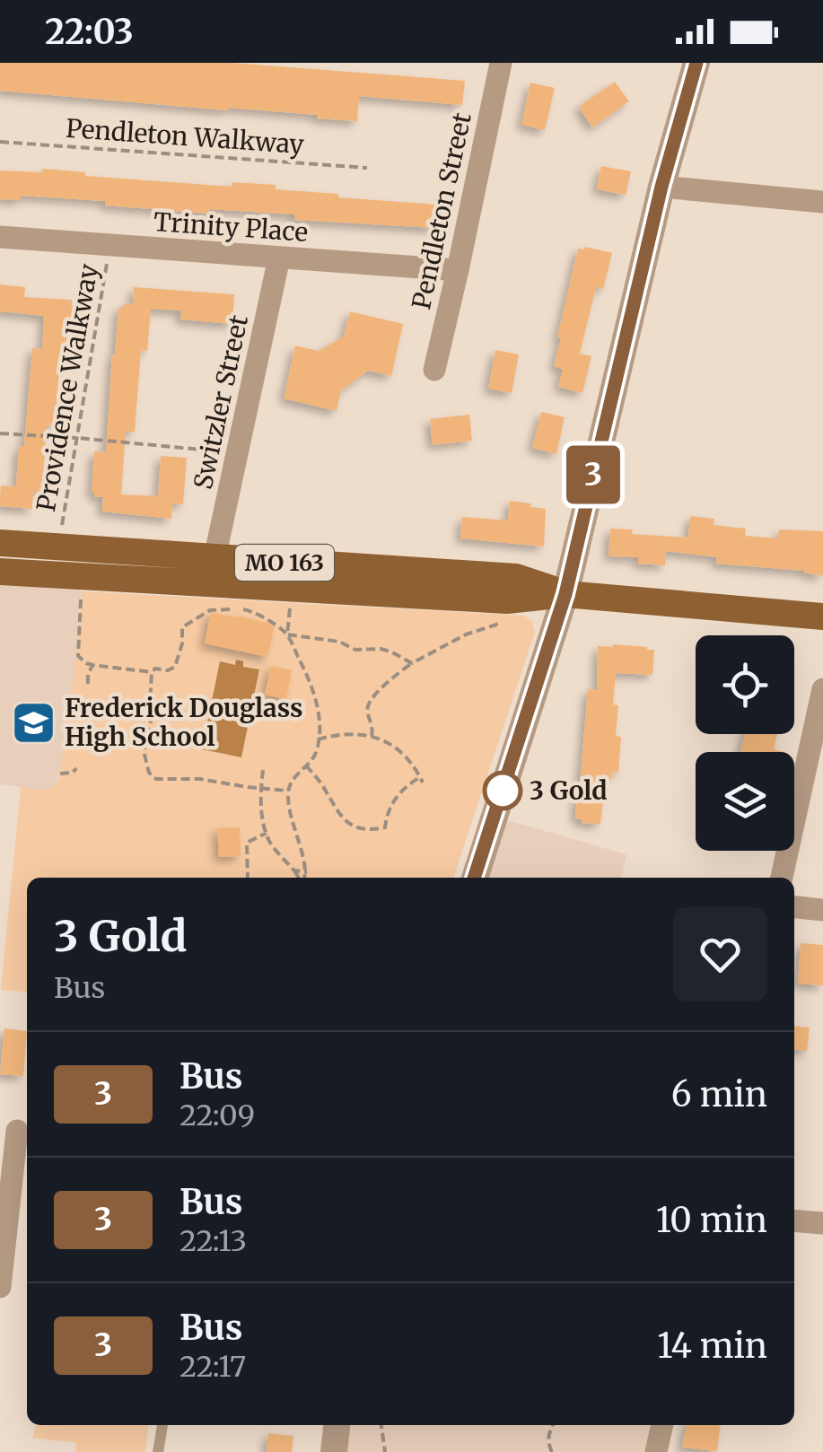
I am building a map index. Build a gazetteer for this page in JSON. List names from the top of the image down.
{
  "streets": {
    "main road": ["MO 163"],
    "street": ["Pendleton Street", "Trinity Place", "Switzler Street"],
    "path": ["Pendleton Walkway", "Providence Walkway"]
  },
  "crossings": [
    ["Pendleton Street", "Trinity Place"],
    ["Trinity Place", "Providence Walkway"],
    ["Trinity Place", "Switzler Street"],
    ["Switzler Street", "MO 163"]
  ],
  "places": {
    "school or university": ["Frederick Douglass High School"],
    "other": ["3 Gold"]
  },
  "lines": ["bus line 3"],
  "page": {
    "status": "22:03",
    "on_map": "3",
    "heading": ["3 Gold", "Bus"],
    "list": [
      {
        "mark": "3",
        "name": "Bus",
        "note": "22:09",
        "value": "6 min"
      },
      {
        "mark": "3",
        "name": "Bus",
        "note": "22:13",
        "value": "10 min"
      },
      {
        "mark": "3",
        "name": "Bus",
        "note": "22:17",
        "value": "14 min"
      }
    ]
  }
}
